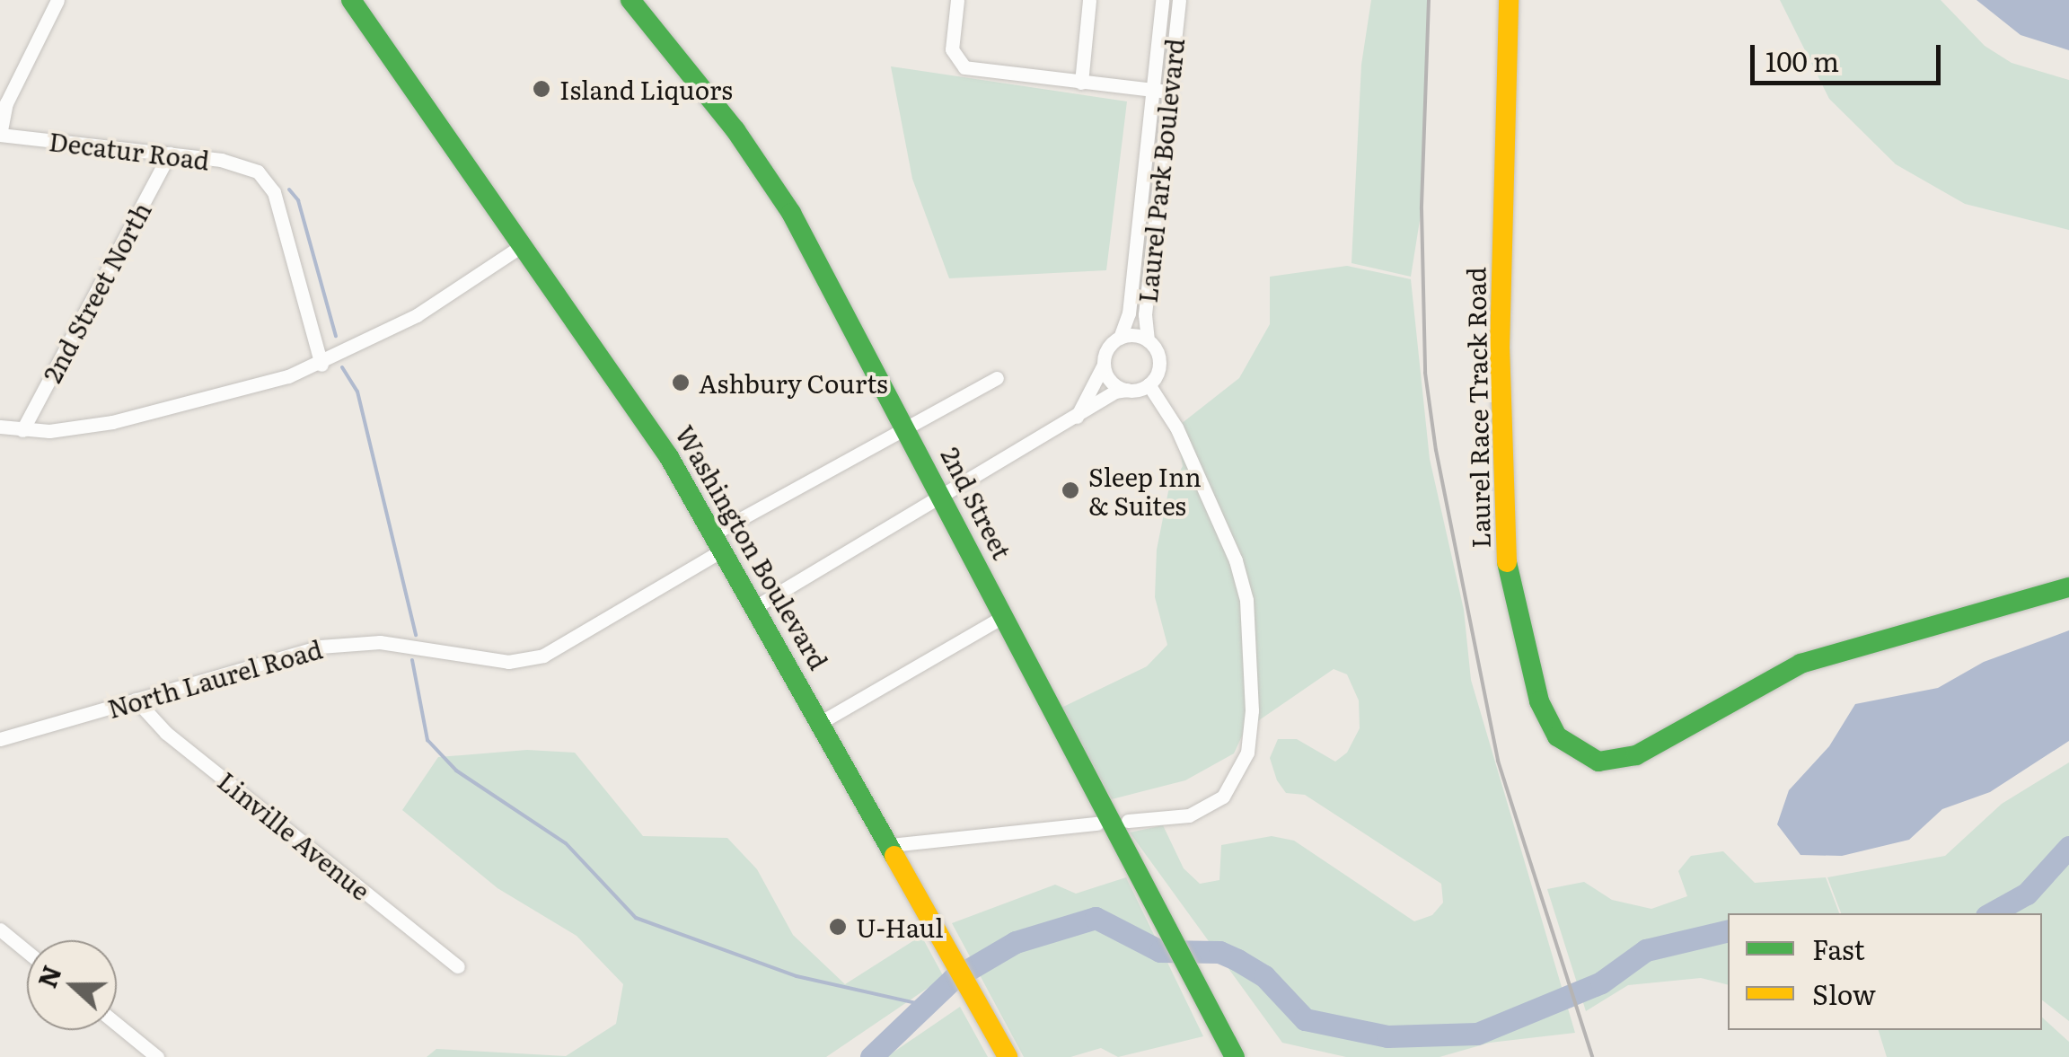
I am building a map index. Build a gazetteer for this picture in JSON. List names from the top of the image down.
{
  "streets": {
    "main road": ["Laurel Race Track Road", "2nd Street", "Washington Boulevard"],
    "street": [
      "Decatur Road",
      "Laurel Park Boulevard",
      "2nd Street North",
      "North Laurel Road",
      "Linville Avenue"
    ]
  },
  "crossings": [
    ["Decatur Road", "2nd Street North"],
    ["2nd Street", "North Laurel Road"],
    ["Washington Boulevard", "North Laurel Road"],
    ["North Laurel Road", "Linville Avenue"]
  ],
  "places": [
    "Island Liquors",
    "Ashbury Courts",
    "Sleep Inn & Suites",
    "U-Haul"
  ],
  "legend": ["Fast", "Slow"],
  "scale_bar": "100 m",
  "north": "left"
}
